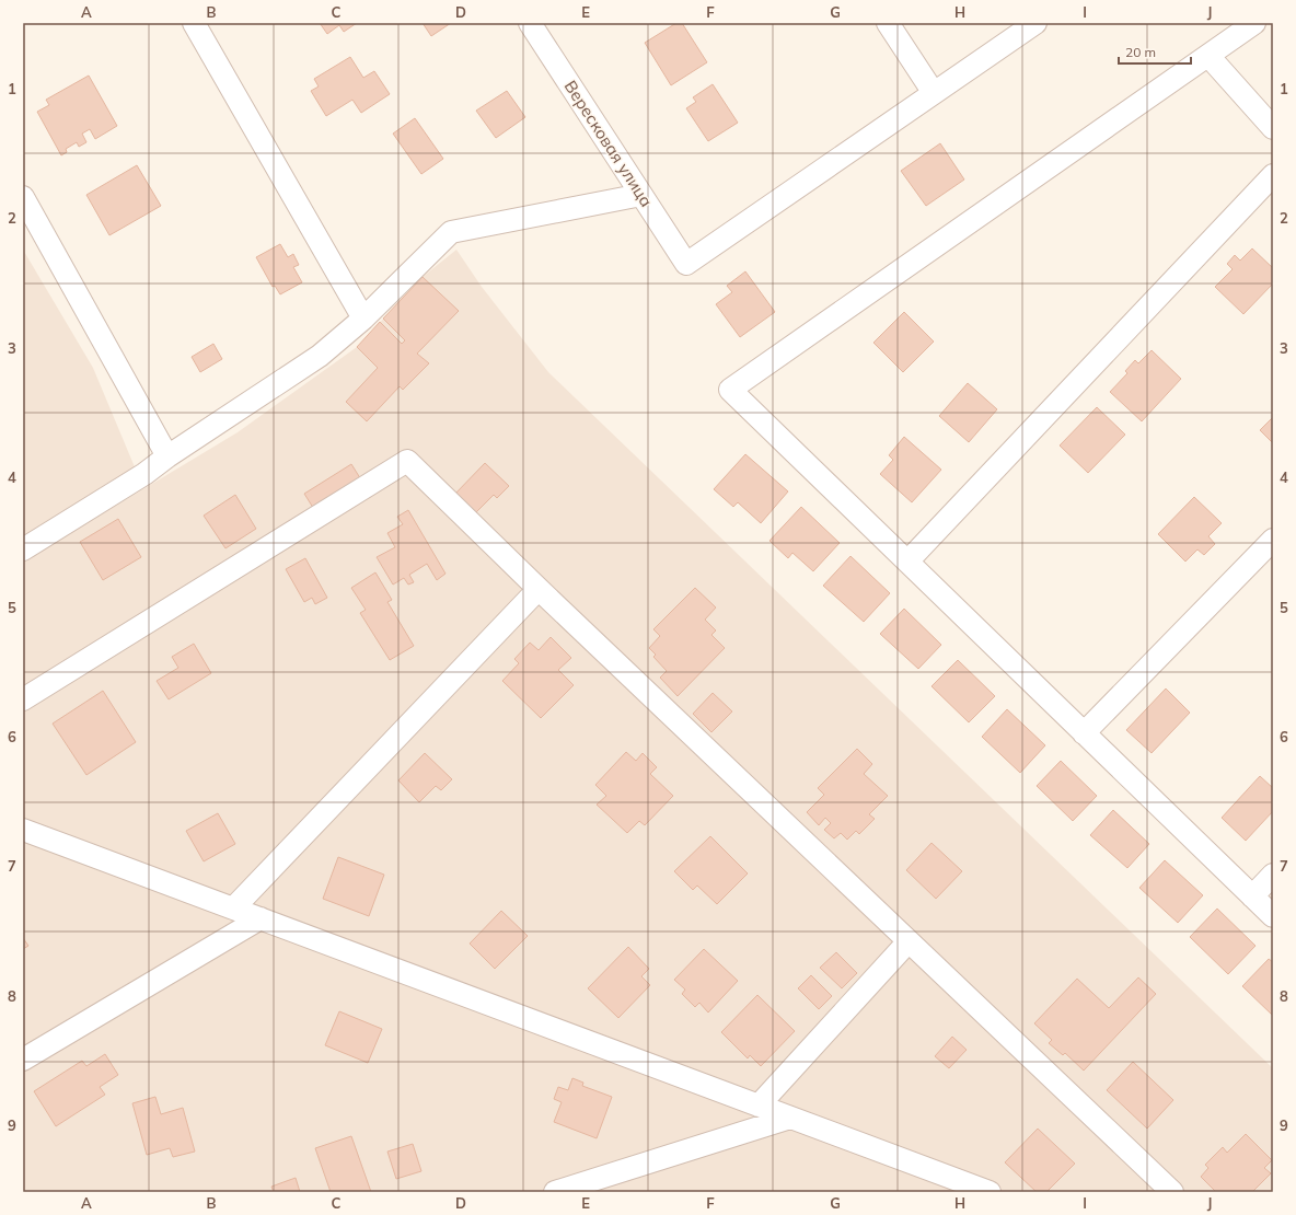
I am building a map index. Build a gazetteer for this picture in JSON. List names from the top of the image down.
{
  "streets": {
    "street": ["Вересковая улица"]
  },
  "scale_bar": "20 m",
  "grid": {
    "columns": [
      "A",
      "B",
      "C",
      "D",
      "E",
      "F",
      "G",
      "H",
      "I",
      "J"
    ],
    "rows": [
      "1",
      "2",
      "3",
      "4",
      "5",
      "6",
      "7",
      "8",
      "9"
    ]
  }
}
